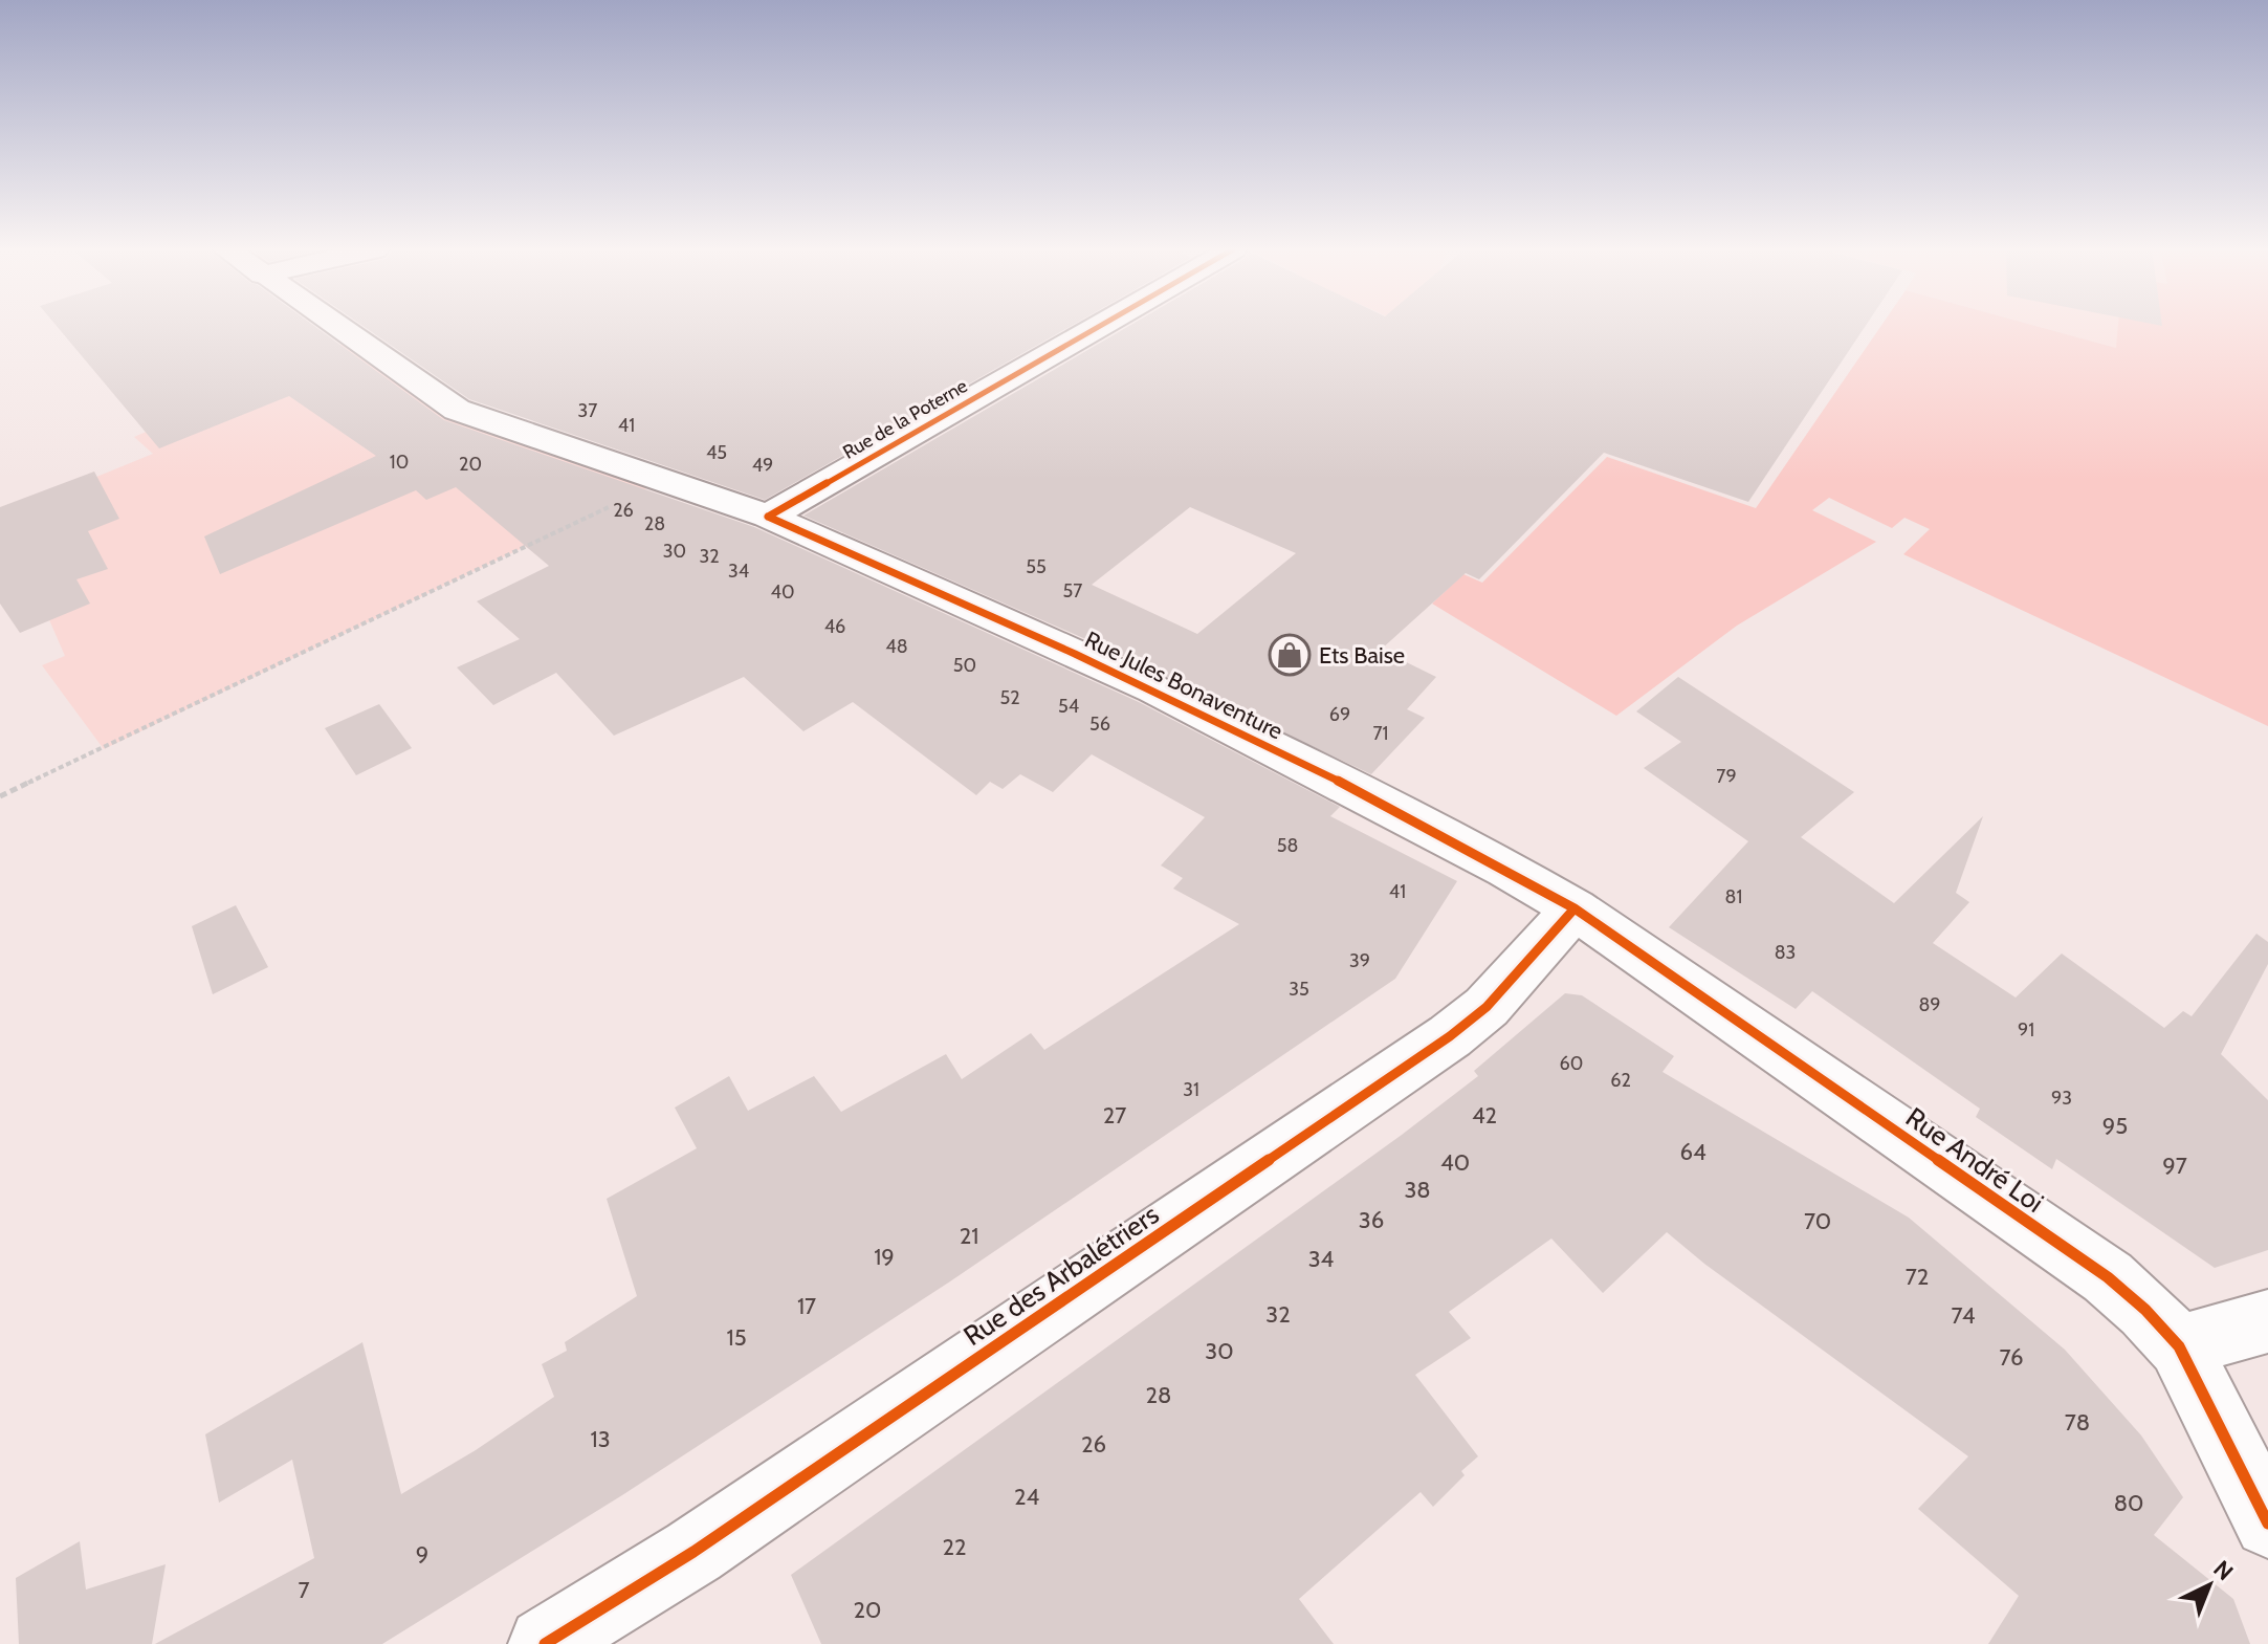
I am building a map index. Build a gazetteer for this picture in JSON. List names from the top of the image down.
{
  "streets": {
    "street": [
      "Rue de la Poterne",
      "Rue Jules Bonaventure",
      "Rue André Loi",
      "Rue des Arbalétriers"
    ]
  },
  "crossings": [
    ["Rue de la Poterne", "Rue Jules Bonaventure"],
    ["Rue Jules Bonaventure", "Rue André Loi"],
    ["Rue Jules Bonaventure", "Rue des Arbalétriers"],
    ["Rue André Loi", "Rue des Arbalétriers"]
  ],
  "places": {
    "shop": ["Ets Baise"]
  },
  "house_numbers": [
    "37",
    "41",
    "45",
    "10",
    "20",
    "49",
    "26",
    "28",
    "30",
    "32",
    "55",
    "34",
    "57",
    "40",
    "46",
    "48",
    "50",
    "52",
    "54",
    "69",
    "56",
    "71",
    "79",
    "58",
    "41",
    "81",
    "83",
    "39",
    "35",
    "89",
    "91",
    "60",
    "62",
    "31",
    "93",
    "27",
    "42",
    "95",
    "64",
    "40",
    "97",
    "38",
    "36",
    "70",
    "21",
    "19",
    "34",
    "72",
    "17",
    "32",
    "74",
    "15",
    "30",
    "76",
    "28",
    "78",
    "13",
    "26",
    "24",
    "80",
    "22",
    "9",
    "7",
    "20"
  ],
  "north": "top right"
}
